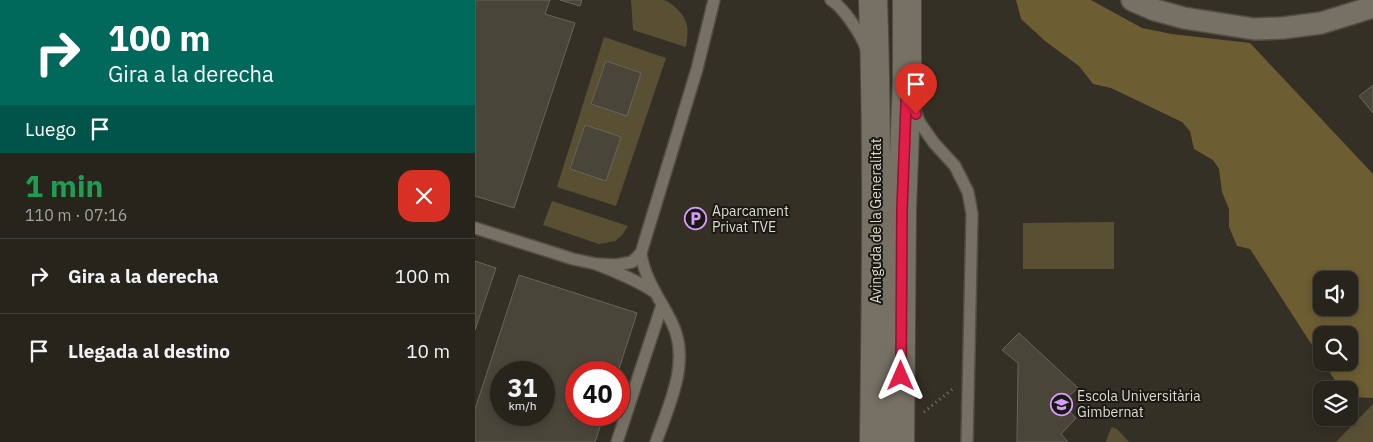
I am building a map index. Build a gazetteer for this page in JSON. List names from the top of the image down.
{
  "streets": {
    "street": ["Avinguda de la Generalitat"]
  },
  "places": {
    "parking": ["Aparcament Privat TVE"],
    "school or university": ["Escola Universitària Gimbernat"]
  },
  "page": {
    "turn": ["100 m", "Gira a la derecha"],
    "then": "Luego",
    "heading": ["1 min", "110 m · 07:16"],
    "list": [
      {
        "name": "Gira a la derecha",
        "value": "100 m"
      },
      {
        "name": "Llegada al destino",
        "value": "10 m"
      }
    ],
    "speed": "31 km/h",
    "limit": "40"
  }
}
